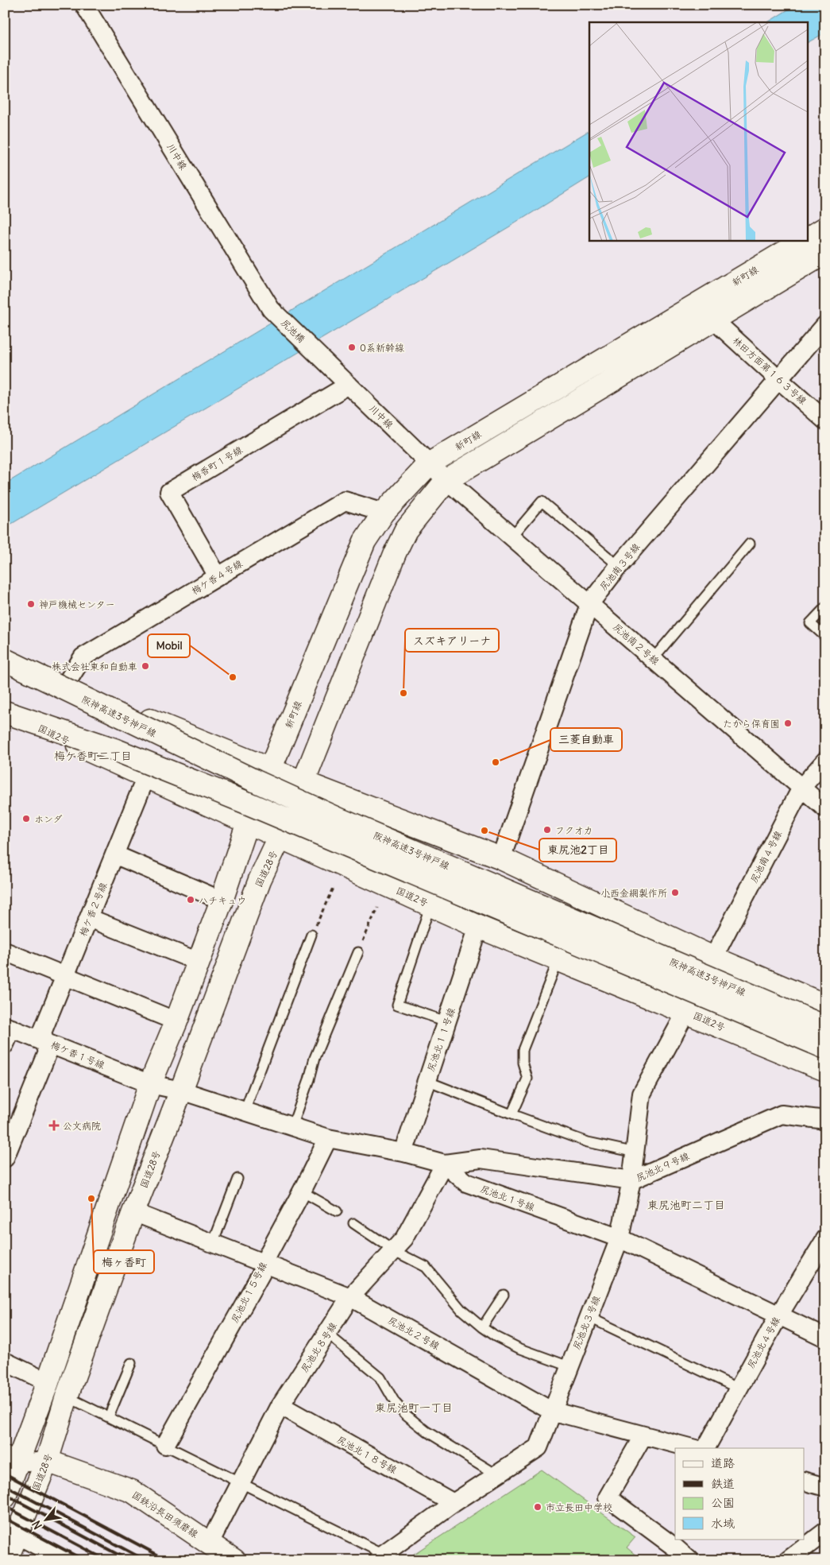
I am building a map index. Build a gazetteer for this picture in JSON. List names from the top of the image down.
{
  "streets": {
    "main road": [
      "新町線",
      "阪神高速3号神戸線",
      "国道2号",
      "国道28号",
      "国鉄沿長田須磨線"
    ],
    "street": [
      "川中線",
      "尻池橋",
      "林田方面第１６３号線",
      "梅香町１号線",
      "尻池南３号線",
      "梅ケ香４号線",
      "尻池南２号線",
      "尻池南４号線",
      "梅ケ香２号線",
      "尻池北１１号線",
      "梅ケ香１号線",
      "尻池北９号線",
      "尻池北１号線",
      "尻池北１５号線",
      "尻池北３号線",
      "尻池北２号線",
      "尻池北４号線",
      "尻池北８号線",
      "尻池北１８号線"
    ]
  },
  "crossings": [
    ["川中線", "新町線"],
    ["川中線", "尻池橋"],
    ["川中線", "梅香町１号線"],
    ["川中線", "尻池南２号線"],
    ["新町線", "梅ケ香４号線"],
    ["林田方面第１６３号線", "尻池南３号線"],
    ["梅香町１号線", "梅ケ香４号線"],
    ["尻池南３号線", "尻池南２号線"],
    ["尻池南２号線", "尻池南４号線"],
    ["阪神高速3号神戸線", "国道2号"],
    ["国道2号", "国道28号"],
    ["国道2号", "梅ケ香２号線"],
    ["国道2号", "尻池北１１号線"],
    ["国道2号", "尻池北３号線"],
    ["国道28号", "梅ケ香１号線"],
    ["国道28号", "尻池北１号線"],
    ["国道28号", "尻池北２号線"],
    ["国道28号", "国鉄沿長田須磨線"],
    ["梅ケ香２号線", "梅ケ香１号線"],
    ["尻池北１１号線", "尻池北１号線"],
    ["梅ケ香１号線", "尻池北１号線"],
    ["尻池北９号線", "尻池北１号線"],
    ["尻池北９号線", "尻池北３号線"],
    ["尻池北９号線", "尻池北８号線"],
    ["尻池北１号線", "尻池北１５号線"],
    ["尻池北１号線", "尻池北３号線"],
    ["尻池北１号線", "尻池北４号線"],
    ["尻池北１号線", "尻池北８号線"],
    ["尻池北１５号線", "尻池北２号線"],
    ["尻池北３号線", "尻池北２号線"],
    ["尻池北３号線", "尻池北１８号線"],
    ["尻池北２号線", "尻池北８号線"],
    ["尻池北８号線", "尻池北１８号線"],
    ["尻池北８号線", "国鉄沿長田須磨線"]
  ],
  "districts": ["梅ケ香町二丁目", "東尻池町二丁目", "東尻池町一丁目"],
  "places": {
    "other": [
      "0系新幹線",
      "神戸機械センター",
      "株式会社東和自動車",
      "Mobil",
      "スズキアリーナ",
      "たから保育園",
      "三菱自動車",
      "ホンダ",
      "フクオカ",
      "東尻池2丁目",
      "小西金網製作所",
      "ハチキュウ",
      "梅ヶ香町",
      "市立長田中学校"
    ],
    "health": ["公文病院"]
  },
  "legend": [
    "道路",
    "鉄道",
    "公園",
    "水域"
  ],
  "north": "bottom left"
}
